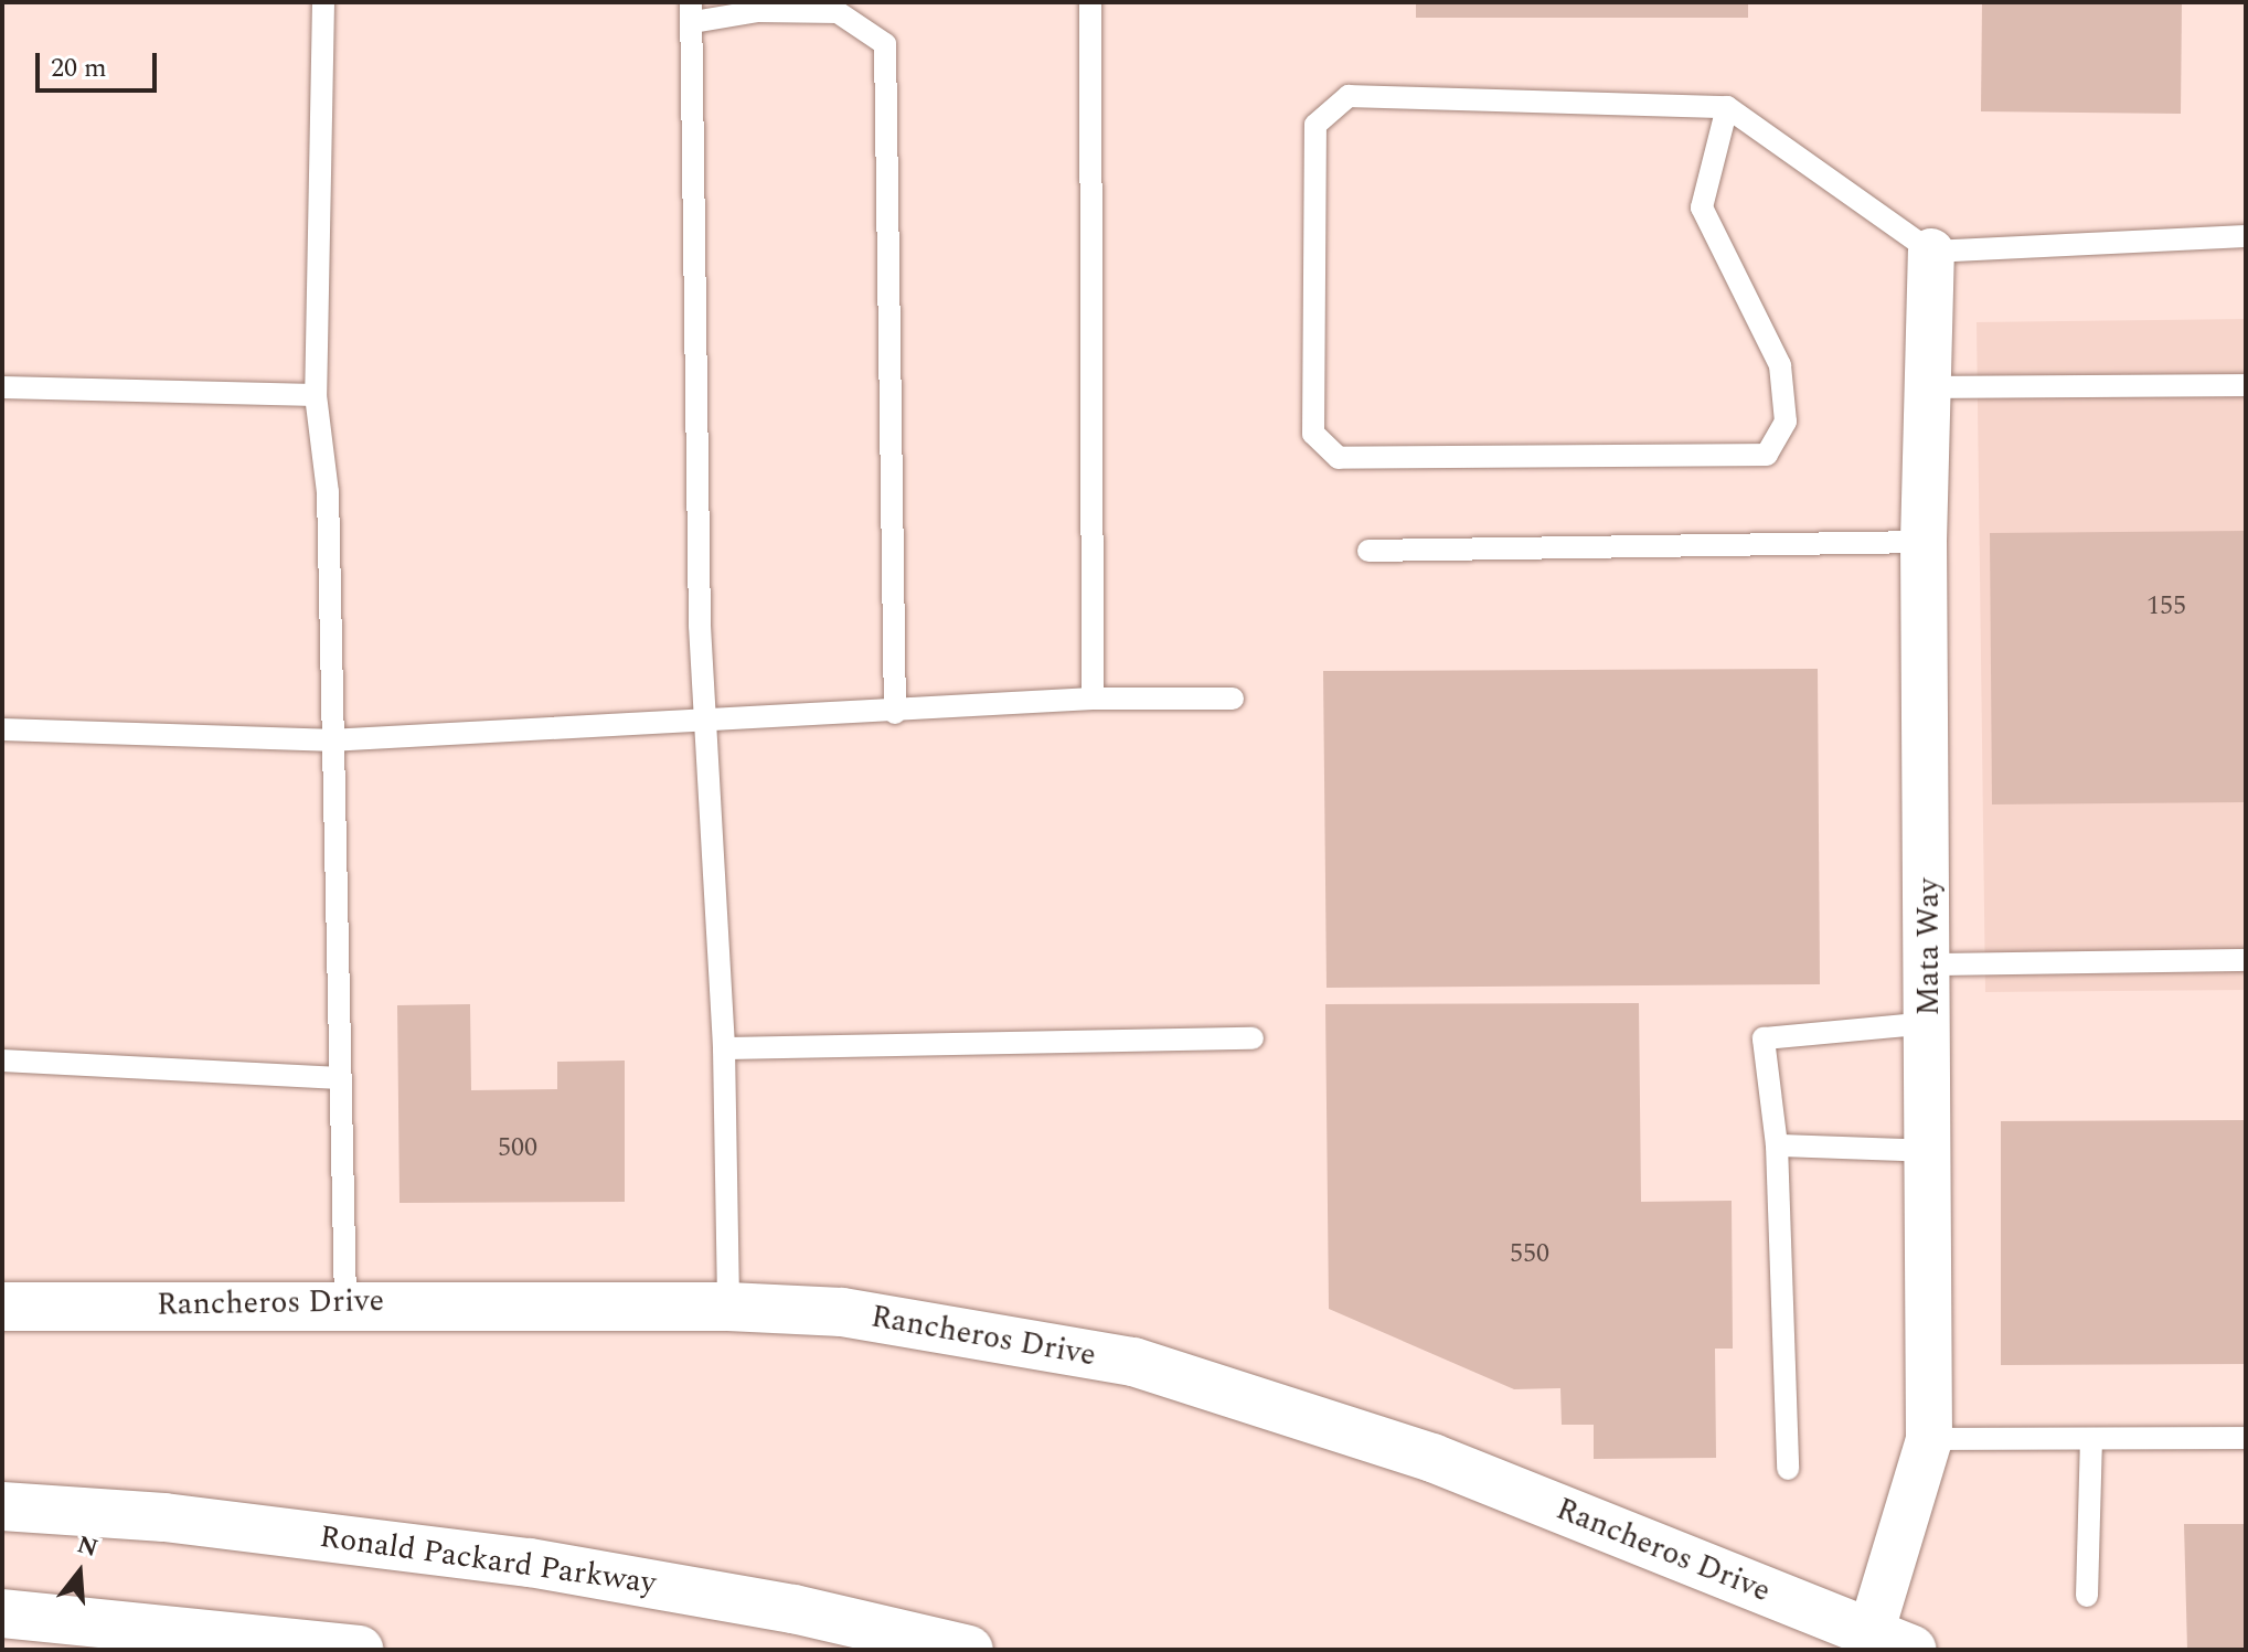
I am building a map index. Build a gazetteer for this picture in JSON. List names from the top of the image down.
{
  "streets": {
    "main road": ["Rancheros Drive", "Ronald Packard Parkway"],
    "street": ["Mata Way"]
  },
  "crossings": [
    ["Mata Way", "Rancheros Drive"]
  ],
  "house_numbers": ["155", "500", "550"],
  "scale_bar": "20 m",
  "north": "top"
}
